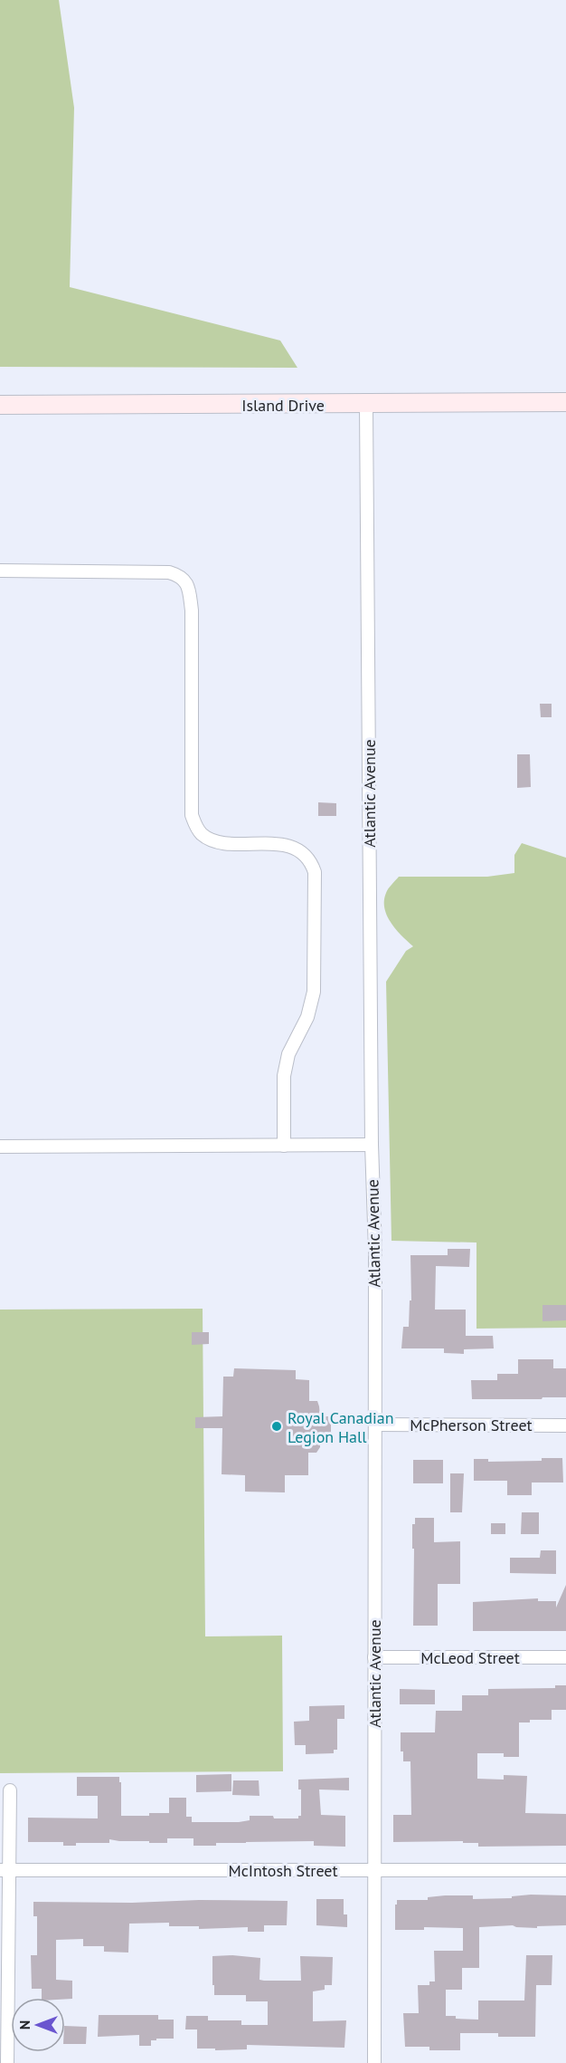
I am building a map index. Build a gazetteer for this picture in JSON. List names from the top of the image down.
{
  "streets": {
    "street": [
      "Island Drive",
      "Atlantic Avenue",
      "McPherson Street",
      "McLeod Street",
      "McIntosh Street"
    ]
  },
  "crossings": [
    ["Island Drive", "Atlantic Avenue"],
    ["Atlantic Avenue", "McPherson Street"],
    ["Atlantic Avenue", "McLeod Street"],
    ["Atlantic Avenue", "McIntosh Street"]
  ],
  "places": ["Royal Canadian Legion Hall"],
  "north": "left"
}
